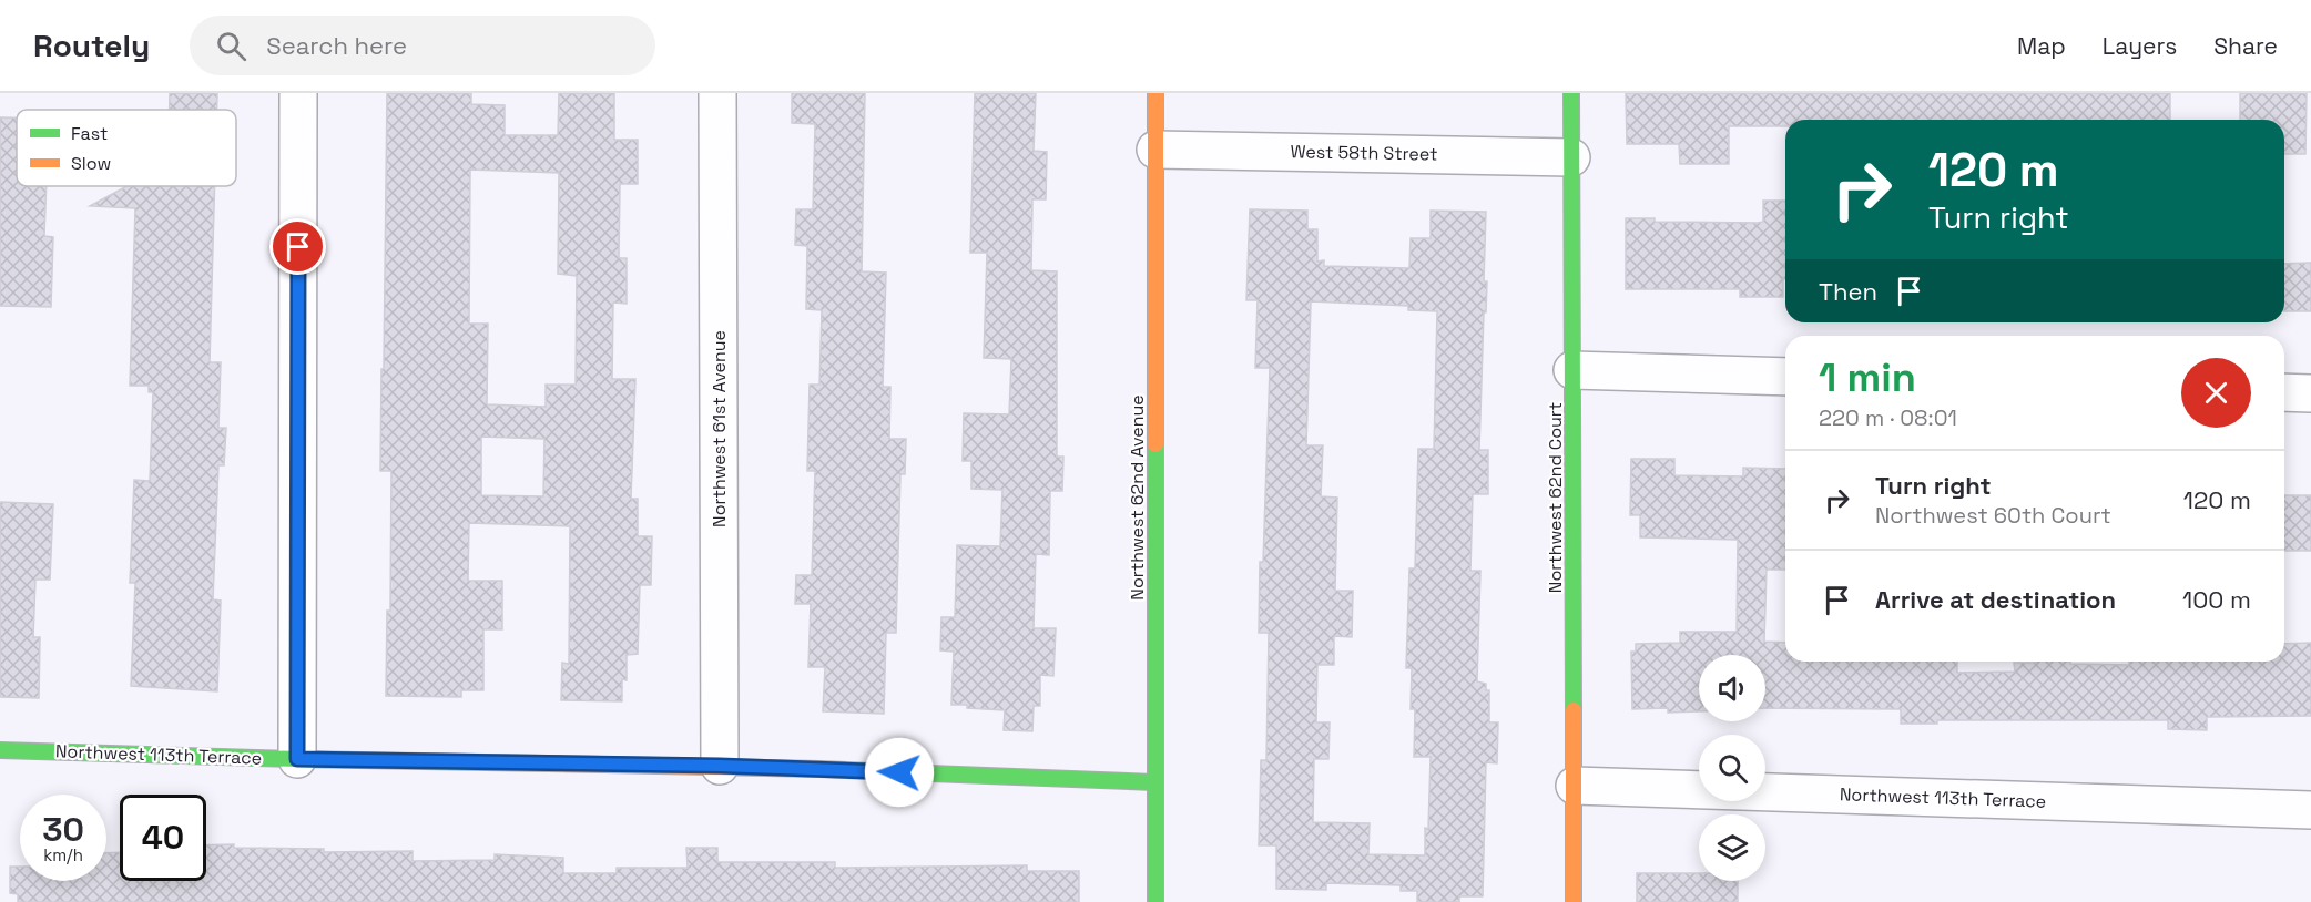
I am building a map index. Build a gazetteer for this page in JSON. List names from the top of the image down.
{
  "streets": {
    "street": [
      "West 58th Street",
      "Northwest 61st Avenue",
      "Northwest 62nd Avenue",
      "Northwest 62nd Court",
      "Northwest 113th Terrace"
    ]
  },
  "crossings": [
    ["West 58th Street", "Northwest 62nd Avenue"],
    ["West 58th Street", "Northwest 62nd Court"],
    ["Northwest 61st Avenue", "Northwest 113th Terrace"],
    ["Northwest 62nd Avenue", "Northwest 113th Terrace"],
    ["Northwest 62nd Court", "Northwest 113th Terrace"]
  ],
  "legend": ["Fast", "Slow"],
  "page": {
    "header": "Routely",
    "search": "Search here",
    "nav": ["Map", "Layers", "Share"],
    "turn": ["120 m", "Turn right"],
    "then": "Then",
    "heading": ["1 min", "220 m · 08:01"],
    "list": [
      {
        "name": "Turn right",
        "note": "Northwest 60th Court",
        "value": "120 m"
      },
      {
        "name": "Arrive at destination",
        "value": "100 m"
      }
    ],
    "speed": "30 km/h",
    "limit": "40"
  }
}
